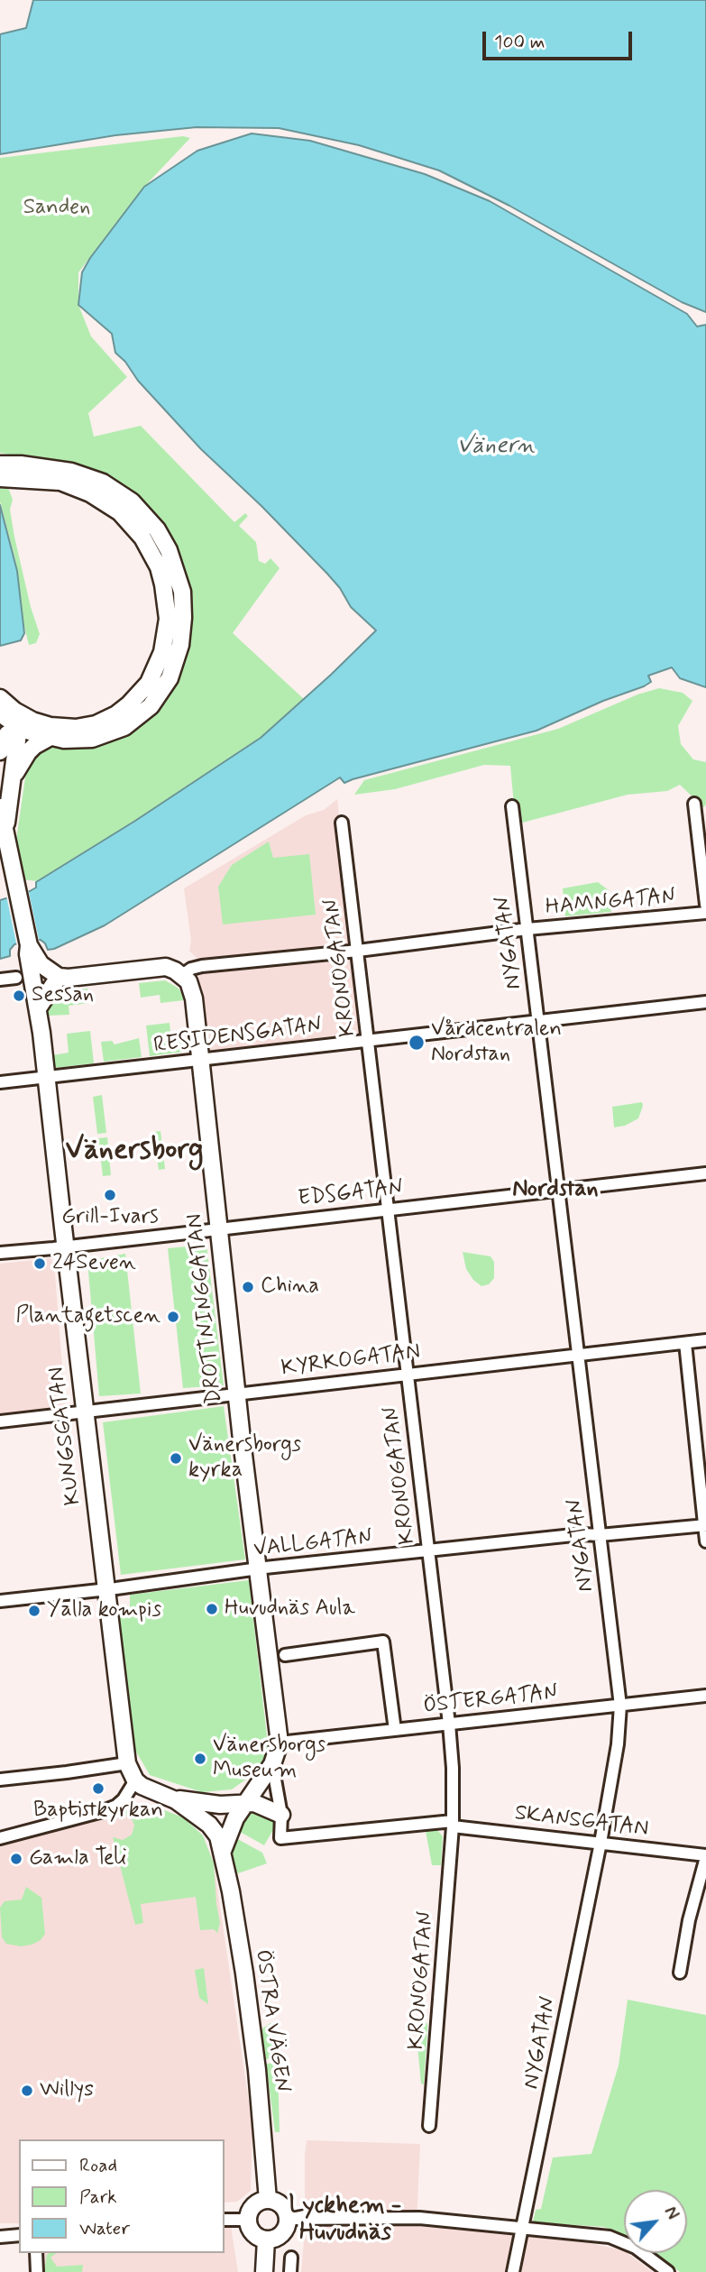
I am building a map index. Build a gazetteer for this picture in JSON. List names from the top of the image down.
{
  "streets": {
    "street": [
      "HAMNGATAN",
      "NYGATAN",
      "KRONOGATAN",
      "RESIDENSGATAN",
      "EDSGATAN",
      "DROTTNINGGATAN",
      "KYRKOGATAN",
      "KUNGSGATAN",
      "VALLGATAN",
      "ÖSTERGATAN",
      "SKANSGATAN",
      "ÖSTRA VÄGEN"
    ]
  },
  "crossings": [
    ["HAMNGATAN", "NYGATAN"],
    ["HAMNGATAN", "KRONOGATAN"],
    ["HAMNGATAN", "DROTTNINGGATAN"],
    ["NYGATAN", "RESIDENSGATAN"],
    ["NYGATAN", "EDSGATAN"],
    ["NYGATAN", "KYRKOGATAN"],
    ["NYGATAN", "VALLGATAN"],
    ["NYGATAN", "ÖSTERGATAN"],
    ["NYGATAN", "SKANSGATAN"],
    ["KRONOGATAN", "RESIDENSGATAN"],
    ["KRONOGATAN", "EDSGATAN"],
    ["KRONOGATAN", "KYRKOGATAN"],
    ["KRONOGATAN", "VALLGATAN"],
    ["KRONOGATAN", "ÖSTERGATAN"],
    ["KRONOGATAN", "SKANSGATAN"],
    ["RESIDENSGATAN", "DROTTNINGGATAN"],
    ["RESIDENSGATAN", "KUNGSGATAN"],
    ["EDSGATAN", "DROTTNINGGATAN"],
    ["EDSGATAN", "KUNGSGATAN"],
    ["DROTTNINGGATAN", "KYRKOGATAN"],
    ["DROTTNINGGATAN", "VALLGATAN"],
    ["DROTTNINGGATAN", "ÖSTERGATAN"],
    ["DROTTNINGGATAN", "ÖSTRA VÄGEN"],
    ["KYRKOGATAN", "KUNGSGATAN"],
    ["KUNGSGATAN", "VALLGATAN"]
  ],
  "districts": ["Vänersborg", "Nordstan", "Lyckhem - Huvudnäs"],
  "water": ["Vänern"],
  "parks": ["Sanden"],
  "places": [
    "Sessan",
    "Vårdcentralen Nordstan",
    "Grill-Ivars",
    "24Seven",
    "China",
    "Plantagetscen",
    "Vänersborgs kyrka",
    "Huvudnäs Aula",
    "Yalla kompis",
    "Vänersborgs Museum",
    "Baptistkyrkan",
    "Gamla Teli",
    "Willys"
  ],
  "legend": ["Road", "Park", "Water"],
  "scale_bar": "100 m",
  "north": "top right"
}
